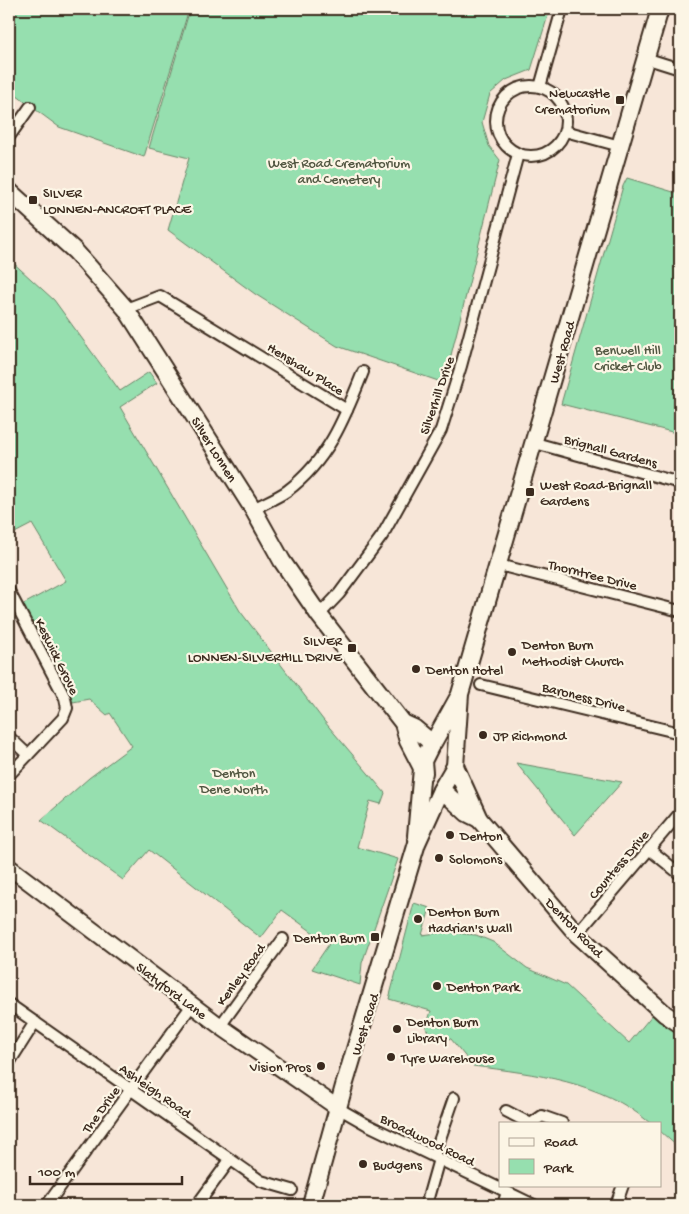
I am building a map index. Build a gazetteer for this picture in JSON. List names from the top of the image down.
{
  "streets": {
    "main road": ["West Road", "Silver Lonnen", "Denton Road"],
    "street": [
      "Henshaw Place",
      "Silverhill Drive",
      "Brignall Gardens",
      "Thorntree Drive",
      "Keswick Grove",
      "Baroness Drive",
      "Countess Drive",
      "Kenley Road",
      "Slatyford Lane",
      "Ashleigh Road",
      "The Drive",
      "Broadwood Road"
    ]
  },
  "crossings": [
    ["West Road", "Silver Lonnen"],
    ["West Road", "Brignall Gardens"],
    ["West Road", "Thorntree Drive"],
    ["West Road", "Denton Road"],
    ["West Road", "Slatyford Lane"],
    ["West Road", "Broadwood Road"],
    ["Henshaw Place", "Silver Lonnen"],
    ["Silverhill Drive", "Silver Lonnen"],
    ["Silver Lonnen", "Denton Road"],
    ["Countess Drive", "Denton Road"],
    ["Kenley Road", "Slatyford Lane"],
    ["Slatyford Lane", "The Drive"],
    ["Slatyford Lane", "Broadwood Road"],
    ["Ashleigh Road", "The Drive"]
  ],
  "parks": ["West Road Crematorium and Cemetery", "Benwell Hill Cricket Club", "Denton Dene North"],
  "places": {
    "transit": [
      "Newcastle Crematorium",
      "SILVER LONNEN-ANCROFT PLACE",
      "West Road-Brignall Gardens",
      "SILVER LONNEN-SILVERHILL DRIVE",
      "Denton Burn"
    ],
    "other": [
      "Denton Burn Methodist Church",
      "Denton Hotel",
      "JP Richmond",
      "Denton",
      "Solomons",
      "Denton Burn Hadrian's Wall",
      "Denton Park",
      "Denton Burn Library",
      "Tyre Warehouse",
      "Vision Pros",
      "Budgens"
    ]
  },
  "legend": ["Road", "Park"],
  "scale_bar": "100 m"
}
